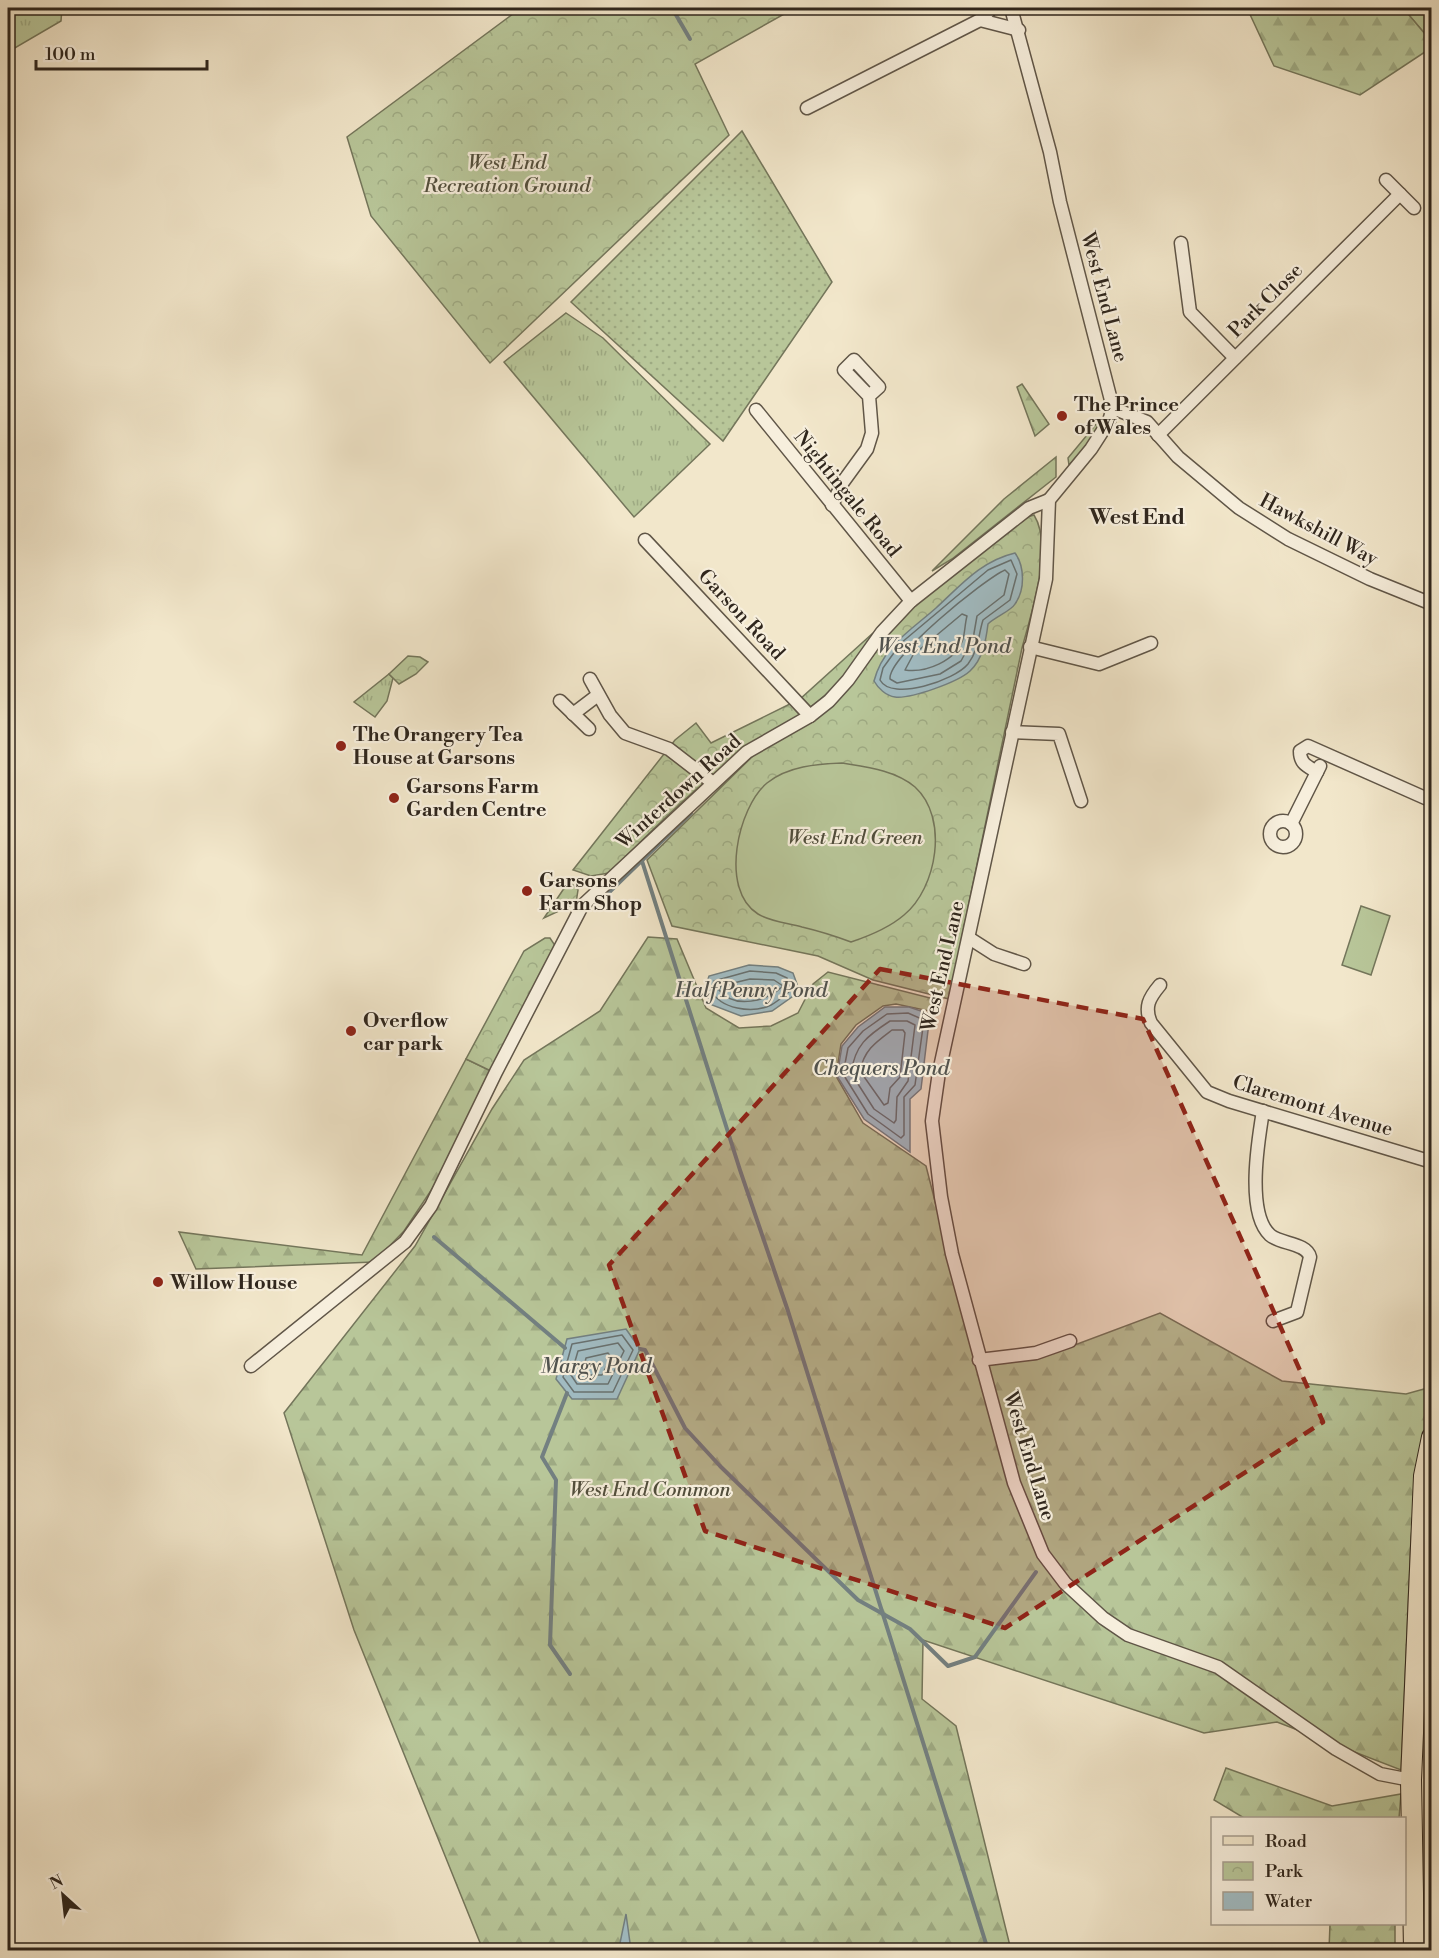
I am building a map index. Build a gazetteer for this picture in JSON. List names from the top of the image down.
{
  "streets": {
    "street": [
      "West End Lane",
      "Park Close",
      "Nightingale Road",
      "Hawkshill Way",
      "Garson Road",
      "Winterdown Road",
      "Claremont Avenue"
    ]
  },
  "crossings": [
    ["West End Lane", "Hawkshill Way"],
    ["West End Lane", "Winterdown Road"],
    ["Park Close", "Hawkshill Way"],
    ["Nightingale Road", "Winterdown Road"],
    ["Garson Road", "Winterdown Road"]
  ],
  "districts": ["West End"],
  "water": [
    "West End Pond",
    "Half Penny Pond",
    "Chequers Pond",
    "Margy Pond"
  ],
  "parks": ["West End Recreation Ground", "West End Green", "West End Common"],
  "places": [
    "The Prince of Wales",
    "The Orangery Tea House at Garsons",
    "Garsons Farm Garden Centre",
    "Garsons Farm Shop",
    "Overflow car park",
    "Willow House"
  ],
  "legend": ["Road", "Park", "Water"],
  "scale_bar": "100 m",
  "north": "top left"
}
